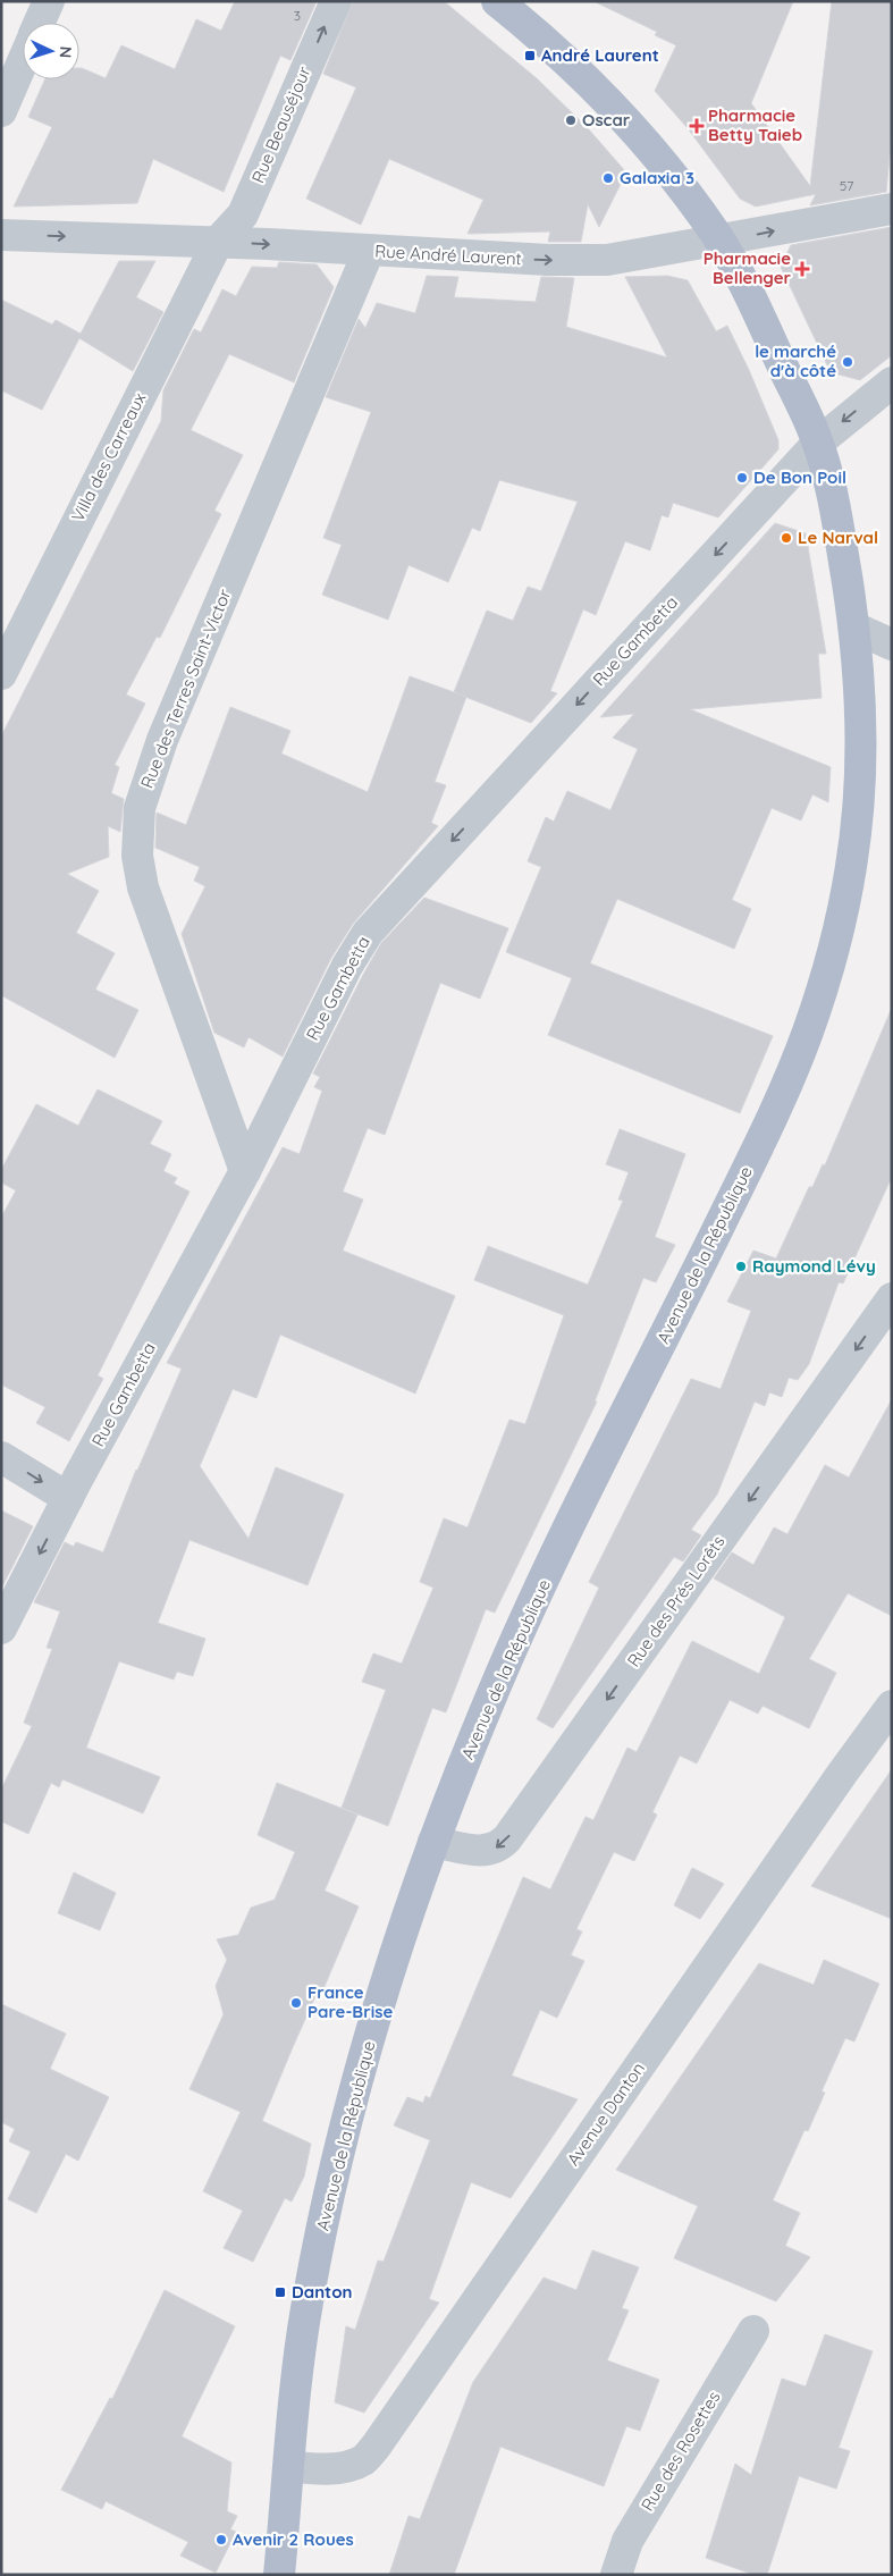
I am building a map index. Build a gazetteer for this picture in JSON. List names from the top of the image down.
{
  "streets": {
    "main road": ["Avenue de la République"],
    "street": [
      "Rue Beauséjour",
      "Rue André Laurent",
      "Villa des Carreaux",
      "Rue Gambetta",
      "Rue des Terres Saint-Victor",
      "Rue des Prés Lorêts",
      "Avenue Danton",
      "Rue des Rosettes"
    ]
  },
  "crossings": [
    ["Rue Beauséjour", "Rue André Laurent"],
    ["Rue Beauséjour", "Villa des Carreaux"],
    ["Rue André Laurent", "Villa des Carreaux"],
    ["Rue André Laurent", "Rue des Terres Saint-Victor"],
    ["Rue André Laurent", "Avenue de la République"],
    ["Rue Gambetta", "Rue des Terres Saint-Victor"],
    ["Rue Gambetta", "Avenue de la République"],
    ["Avenue de la République", "Rue des Prés Lorêts"],
    ["Avenue de la République", "Avenue Danton"]
  ],
  "one_way": [
    "Rue Beauséjour",
    "Rue André Laurent",
    "Rue Gambetta",
    "Rue des Prés Lorêts"
  ],
  "places": {
    "transit": ["André Laurent", "Danton"],
    "other": [
      "Oscar",
      "Galaxia 3",
      "le marché d'à côté",
      "De Bon Poil",
      "Le Narval",
      "Raymond Lévy",
      "France Pare-Brise",
      "Avenir 2 Roues"
    ],
    "health": ["Pharmacie Betty Taieb", "Pharmacie Bellenger"]
  },
  "house_numbers": ["3", "57"],
  "north": "right"
}
